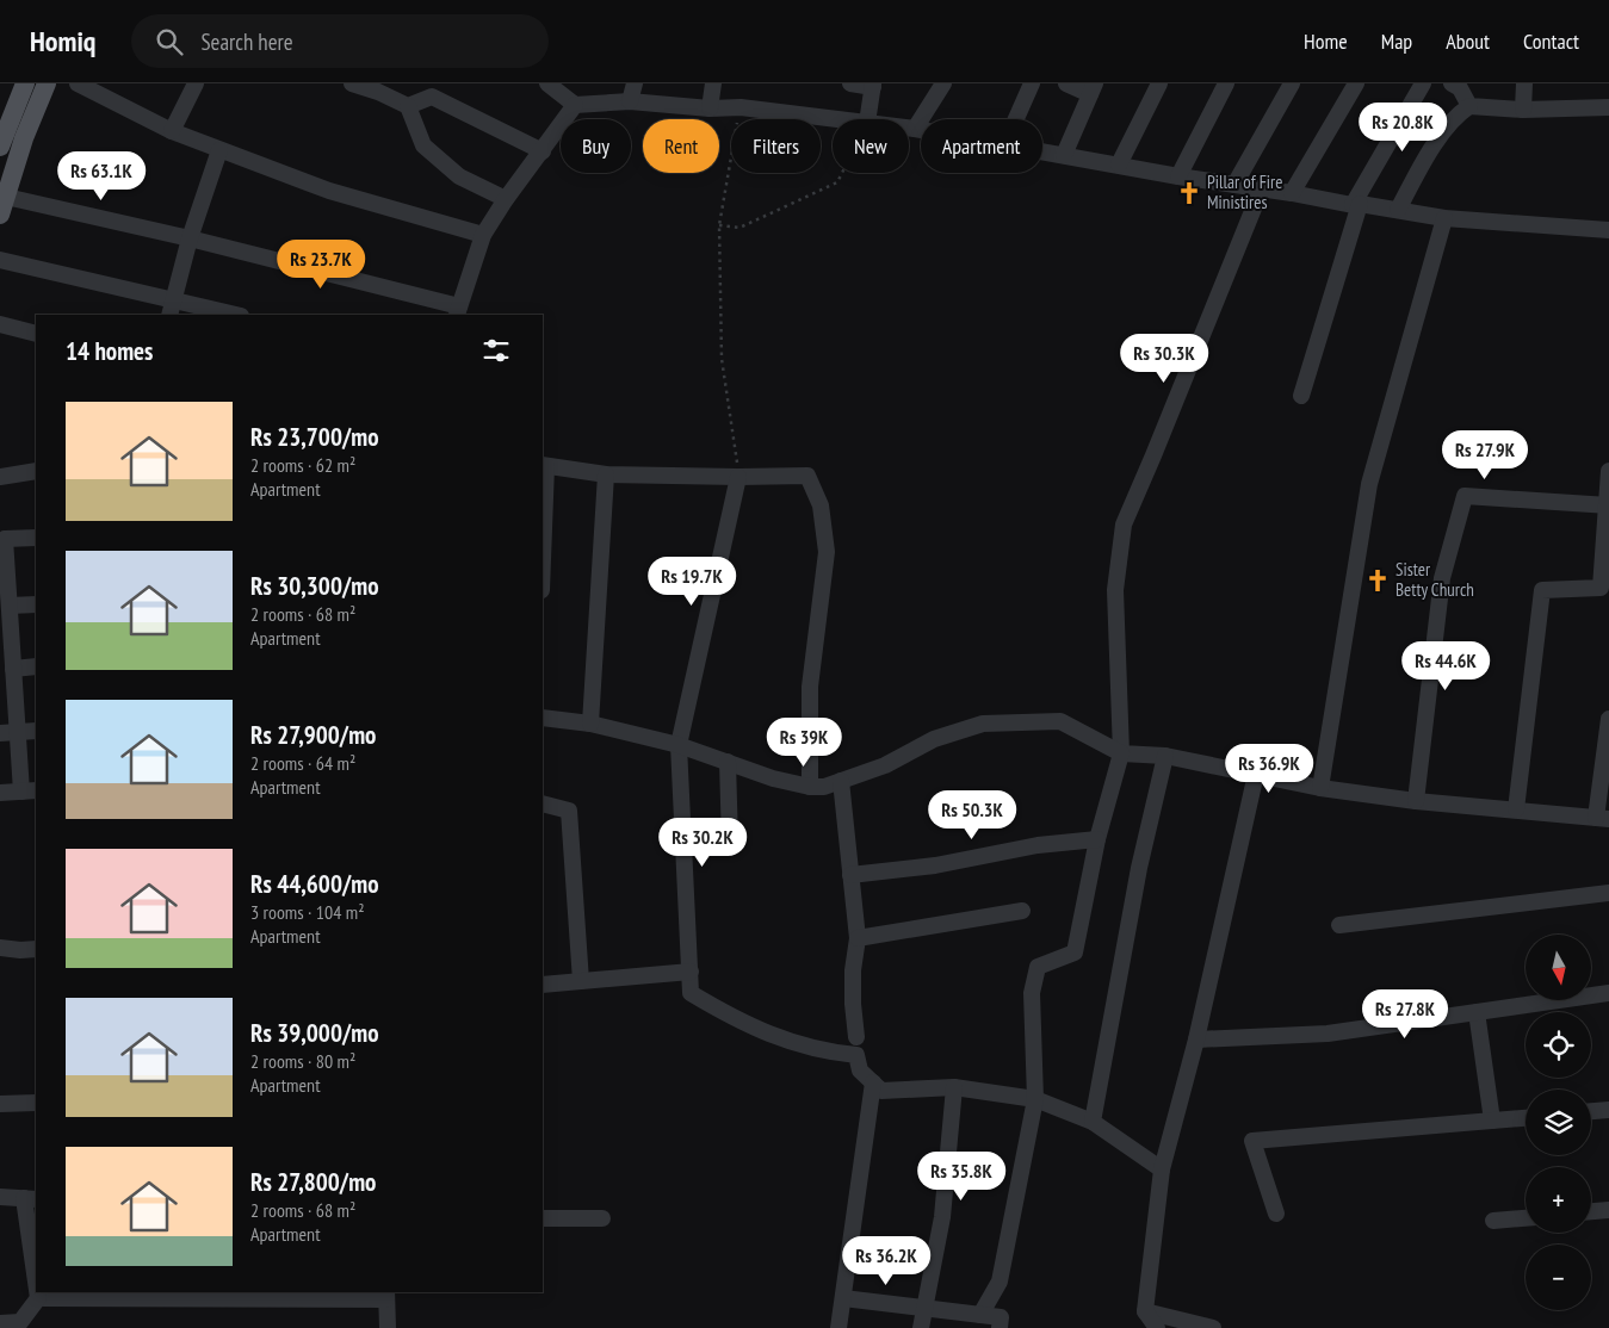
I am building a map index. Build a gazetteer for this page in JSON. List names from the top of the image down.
{
  "places": {
    "church": ["Pillar of Fire Ministires", "Sister Betty Church"]
  },
  "north": "bottom",
  "page": {
    "header": "Homiq",
    "search": "Search here",
    "nav": [
      "Home",
      "Map",
      "About",
      "Contact"
    ],
    "price": [
      "Rs 20.8K",
      "Rs 63.1K",
      "Rs 23.7K",
      "Rs 30.3K",
      "Rs 27.9K",
      "Rs 19.7K",
      "Rs 44.6K",
      "Rs 39K",
      "Rs 36.9K",
      "Rs 50.3K",
      "Rs 30.2K",
      "Rs 27.8K",
      "Rs 35.8K",
      "Rs 36.2K"
    ],
    "chip": [
      "Buy",
      "Rent",
      "Filters",
      "New",
      "Apartment"
    ],
    "heading": "14 homes",
    "list": [
      {
        "name": "Rs 23,700/mo",
        "note": "2 rooms · 62 m² · Apartment"
      },
      {
        "name": "Rs 30,300/mo",
        "note": "2 rooms · 68 m² · Apartment"
      },
      {
        "name": "Rs 27,900/mo",
        "note": "2 rooms · 64 m² · Apartment"
      },
      {
        "name": "Rs 44,600/mo",
        "note": "3 rooms · 104 m² · Apartment"
      },
      {
        "name": "Rs 39,000/mo",
        "note": "2 rooms · 80 m² · Apartment"
      },
      {
        "name": "Rs 27,800/mo",
        "note": "2 rooms · 68 m² · Apartment"
      }
    ],
    "map_buttons": ["+", "−"]
  }
}
